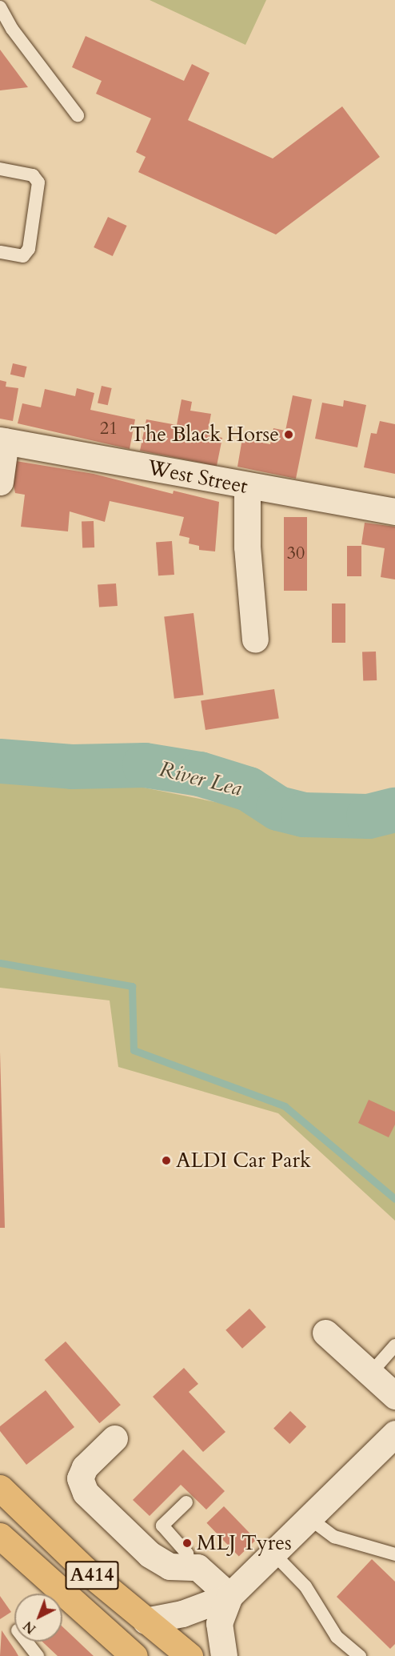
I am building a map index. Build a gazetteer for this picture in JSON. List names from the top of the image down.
{
  "streets": {
    "highway": ["A414"],
    "street": ["West Street"]
  },
  "water": ["River Lea"],
  "places": ["The Black Horse", "ALDI Car Park", "MLJ Tyres"],
  "house_numbers": ["21", "30"],
  "north": "bottom left"
}
